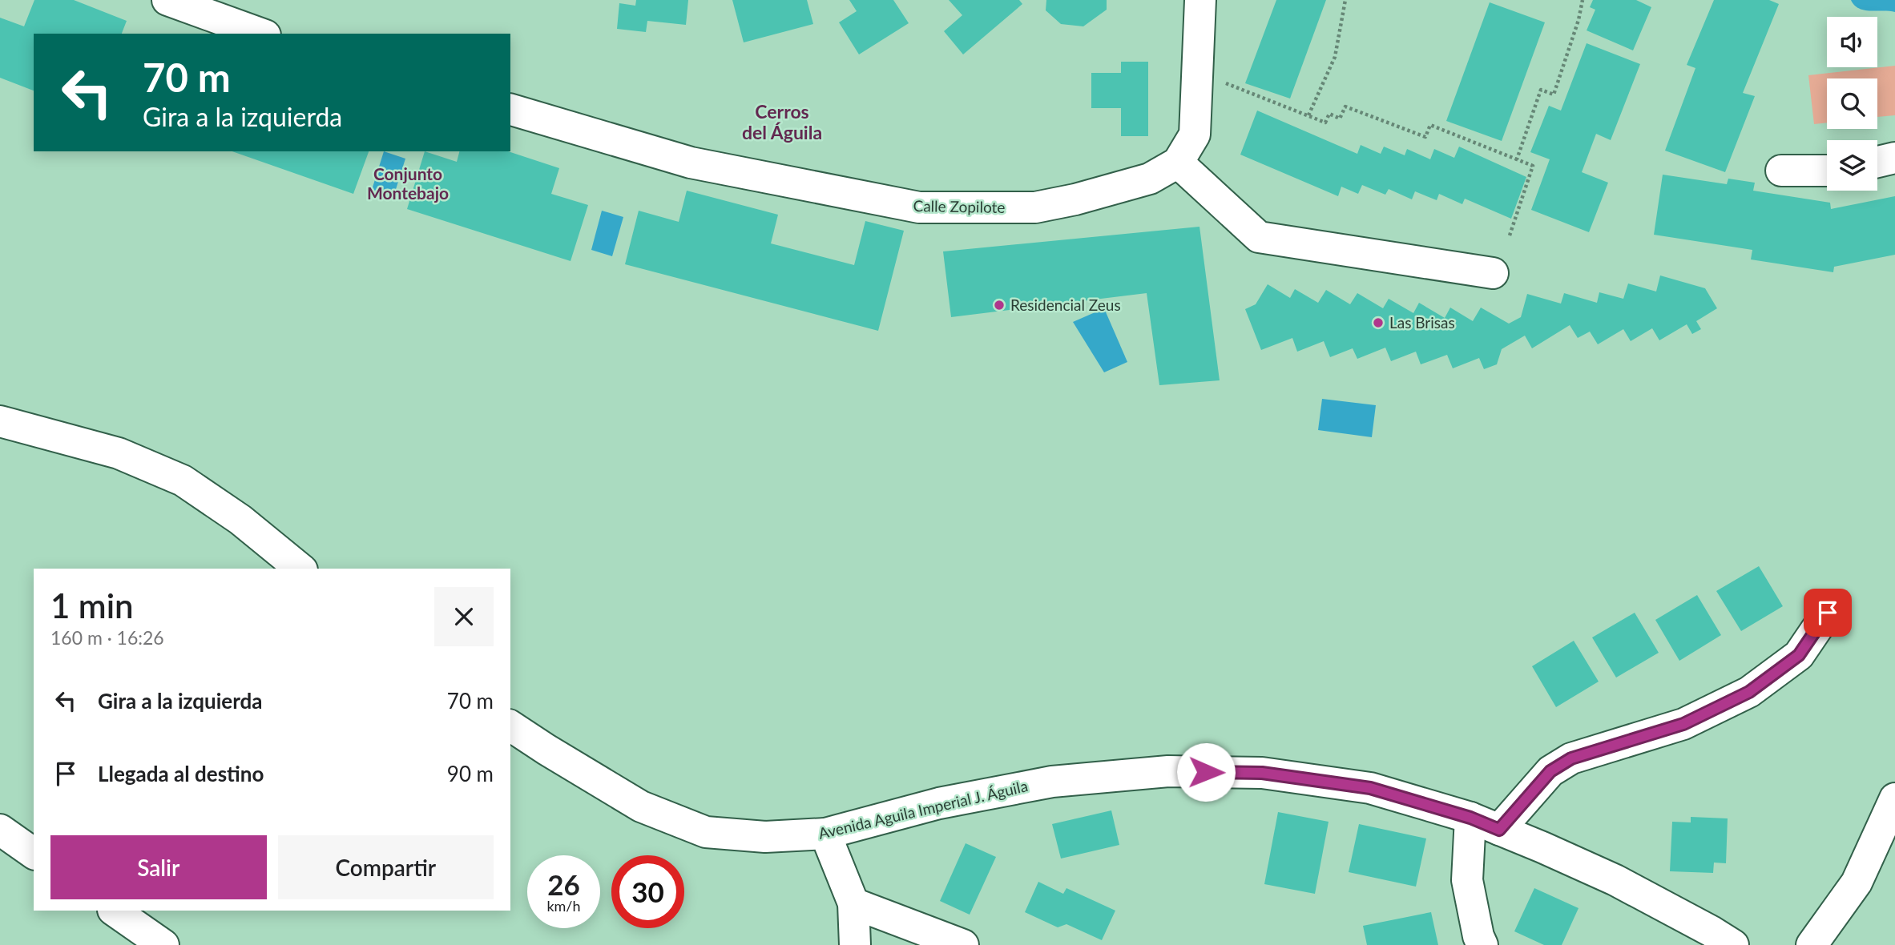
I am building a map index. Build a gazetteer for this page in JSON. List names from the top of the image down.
{
  "streets": {
    "street": ["Calle Zopilote", "Avenida Aguila Imperial J. Águila"]
  },
  "districts": ["Cerros del Águila", "Conjunto Montebajo"],
  "places": ["Residencial Zeus", "Las Brisas"],
  "page": {
    "turn": ["70 m", "Gira a la izquierda"],
    "heading": ["1 min", "160 m · 16:26"],
    "list": [
      {
        "name": "Gira a la izquierda",
        "value": "70 m"
      },
      {
        "name": "Llegada al destino",
        "value": "90 m"
      }
    ],
    "buttons": ["Salir", "Compartir"],
    "speed": "26 km/h",
    "limit": "30"
  }
}
